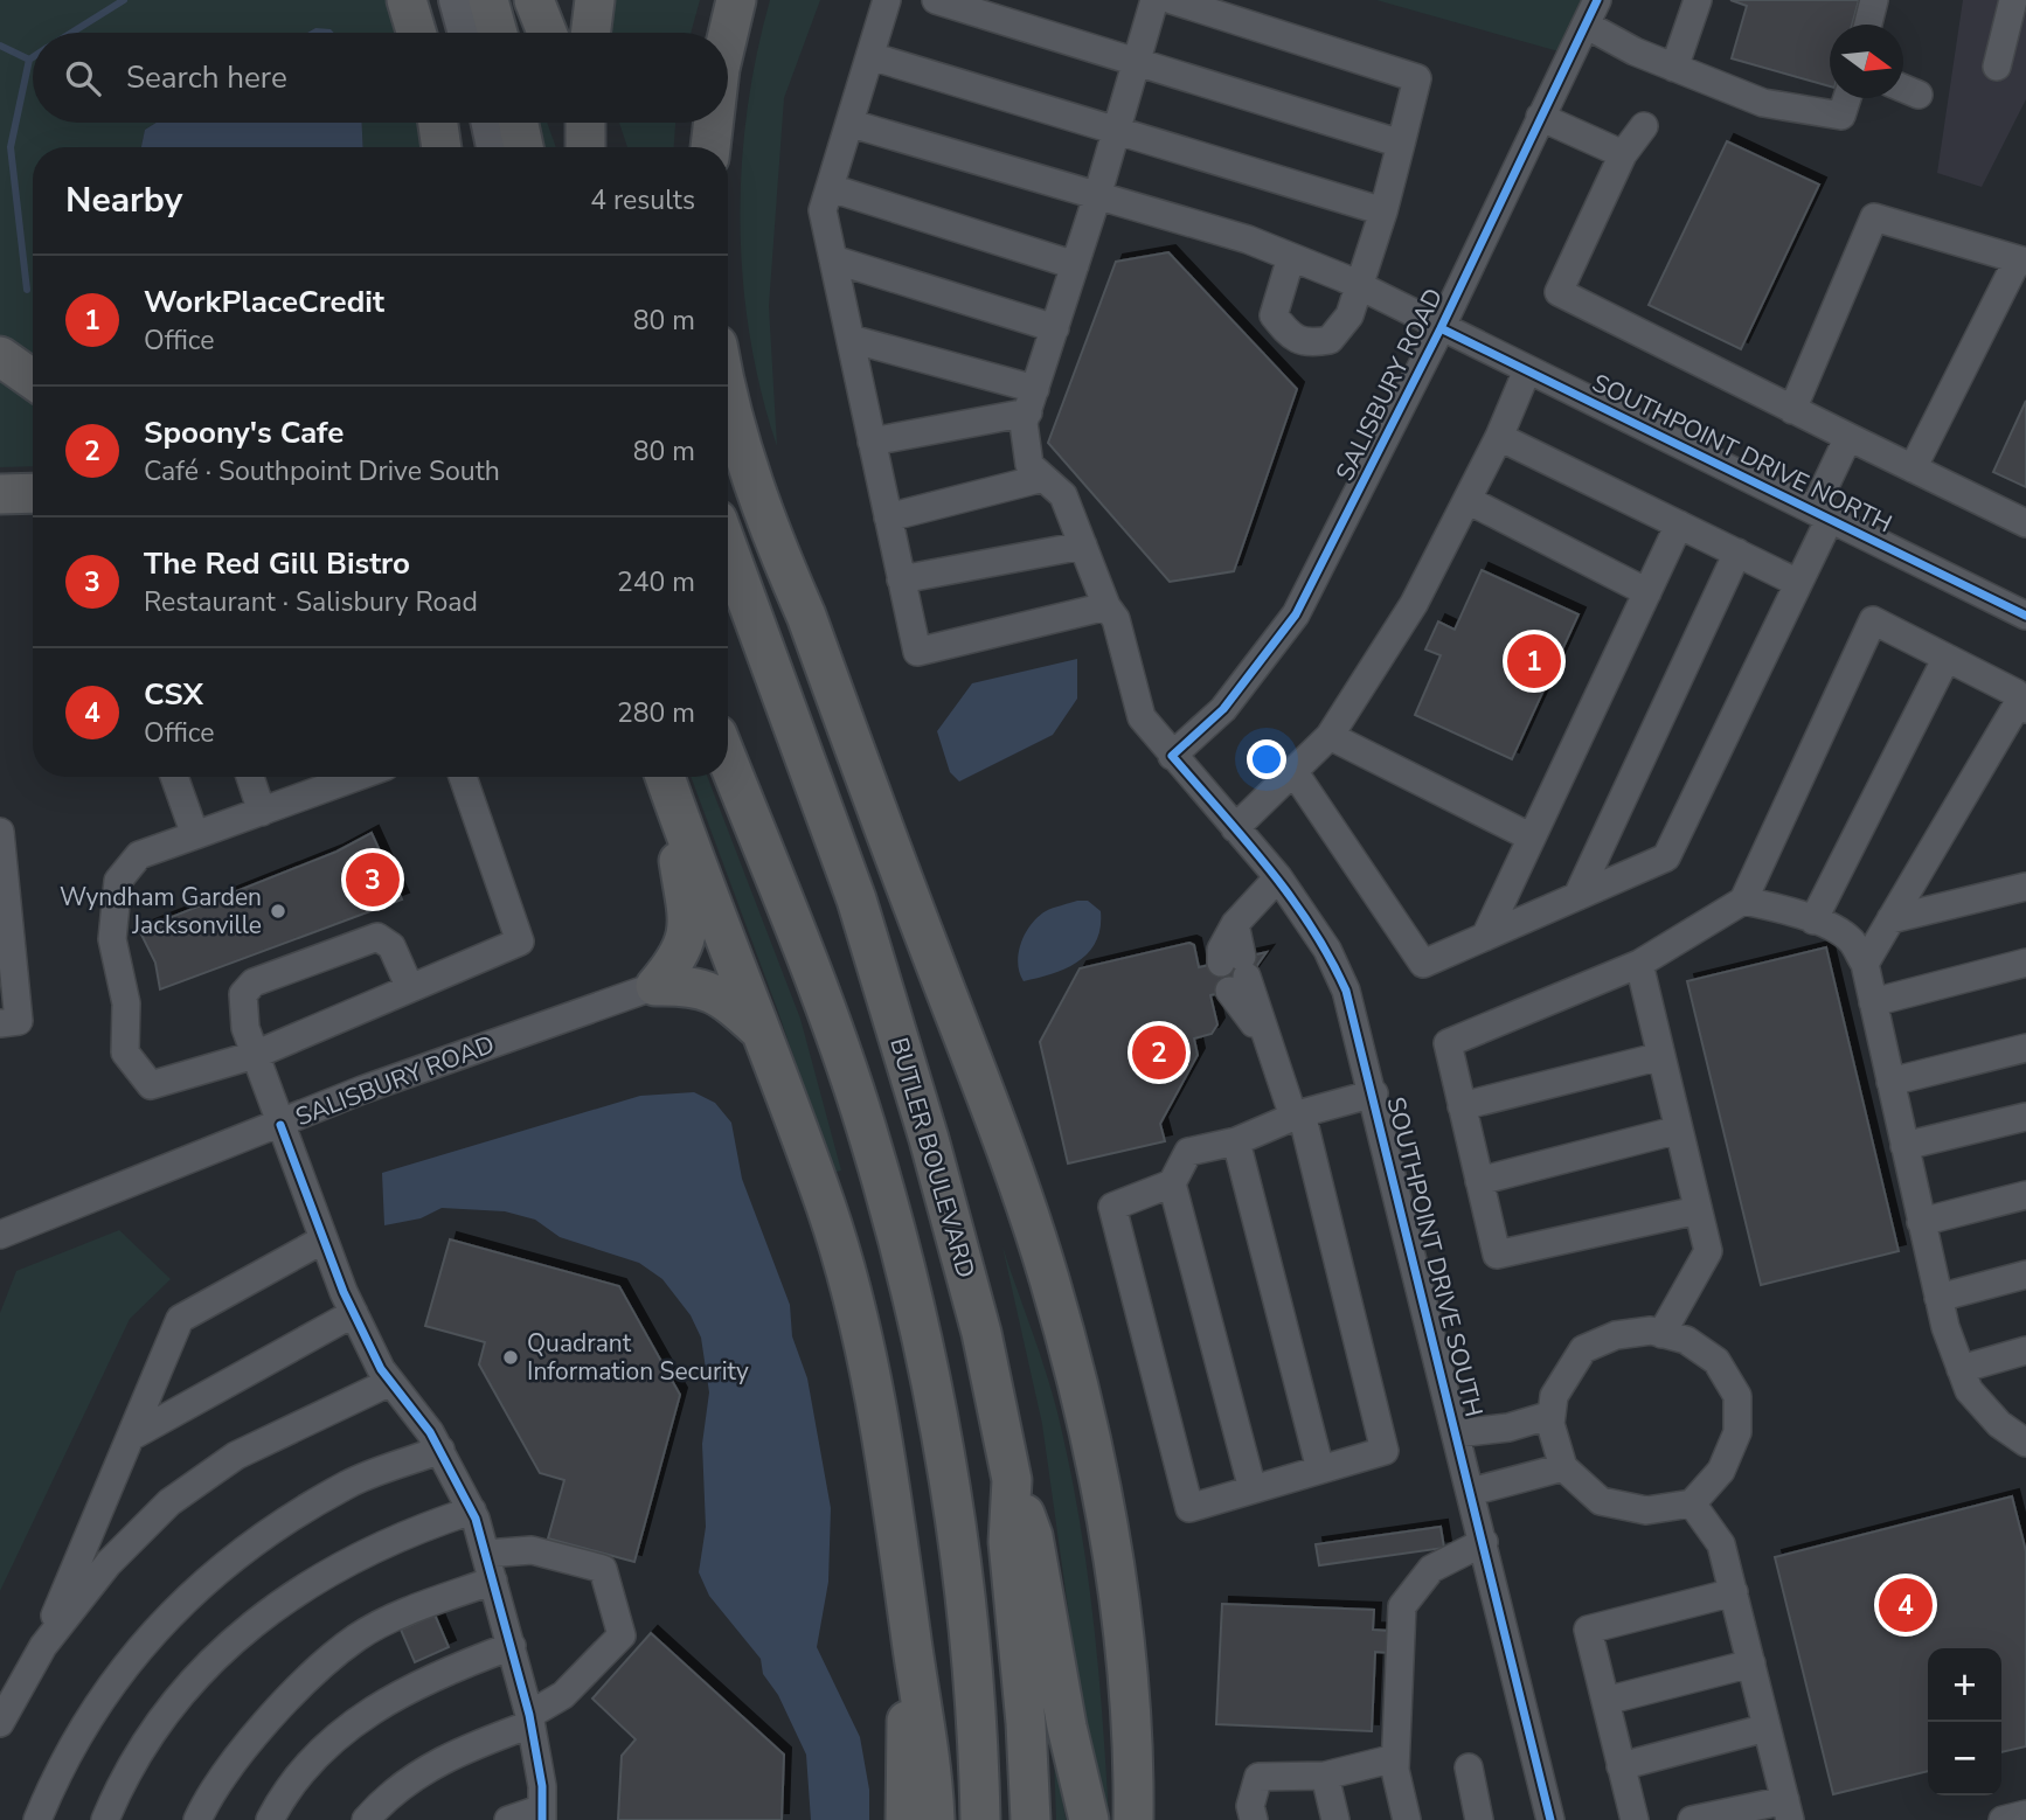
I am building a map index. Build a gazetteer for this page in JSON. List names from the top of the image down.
{
  "streets": {
    "highway": ["BUTLER BOULEVARD"],
    "street": ["SALISBURY ROAD", "SOUTHPOINT DRIVE NORTH", "SOUTHPOINT DRIVE SOUTH"]
  },
  "crossings": [
    ["SALISBURY ROAD", "SOUTHPOINT DRIVE NORTH"],
    ["SALISBURY ROAD", "SOUTHPOINT DRIVE SOUTH"],
    ["SOUTHPOINT DRIVE NORTH", "SOUTHPOINT DRIVE SOUTH"]
  ],
  "places": ["Wyndham Garden Jacksonville", "Quadrant Information Security"],
  "north": "right",
  "page": {
    "search": "Search here",
    "heading": ["Nearby", "4 results"],
    "list": [
      {
        "mark": "1",
        "name": "WorkPlaceCredit",
        "note": "Office",
        "value": "80 m"
      },
      {
        "mark": "2",
        "name": "Spoony's Cafe",
        "note": "Café · Southpoint Drive South",
        "value": "80 m"
      },
      {
        "mark": "3",
        "name": "The Red Gill Bistro",
        "note": "Restaurant · Salisbury Road",
        "value": "240 m"
      },
      {
        "mark": "4",
        "name": "CSX",
        "note": "Office",
        "value": "280 m"
      }
    ],
    "pins": [
      "1",
      "3",
      "2",
      "4"
    ],
    "map_buttons": ["+", "−"]
  }
}
